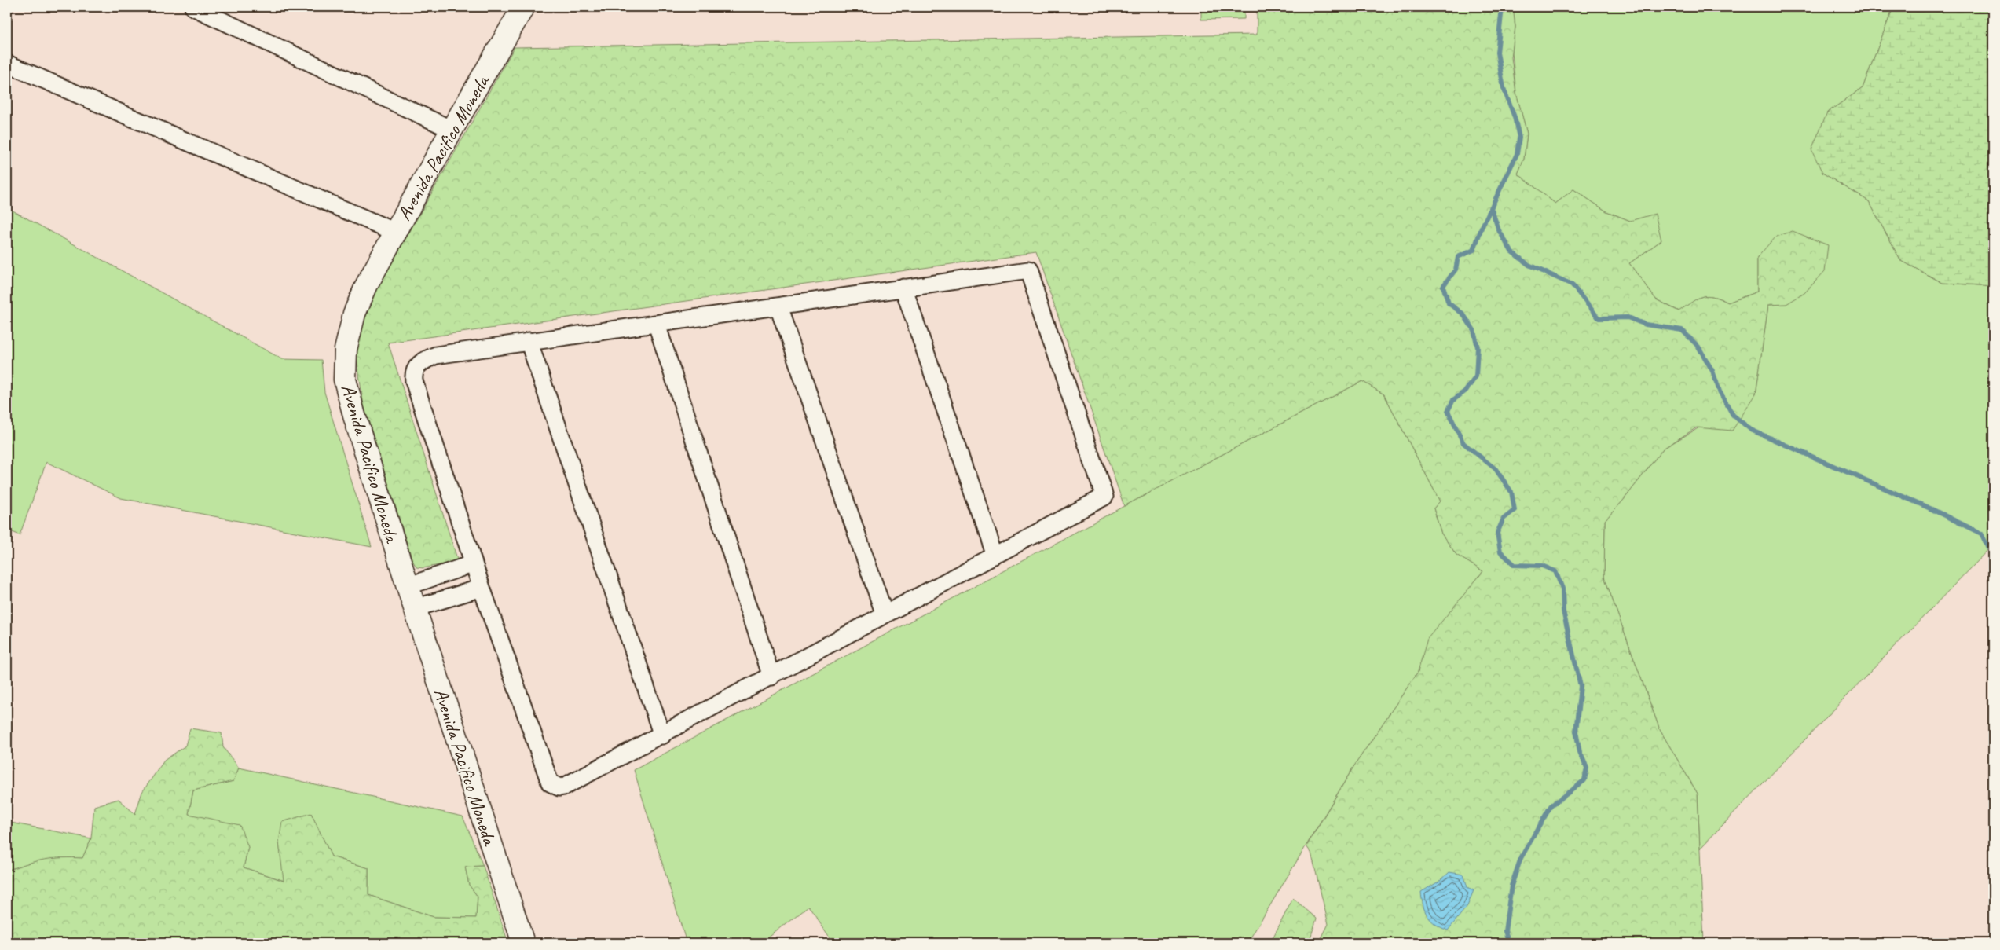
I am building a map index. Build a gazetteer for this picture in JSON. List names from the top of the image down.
{
  "streets": {
    "street": ["Avenida Pacifico Moneda"]
  }
}
